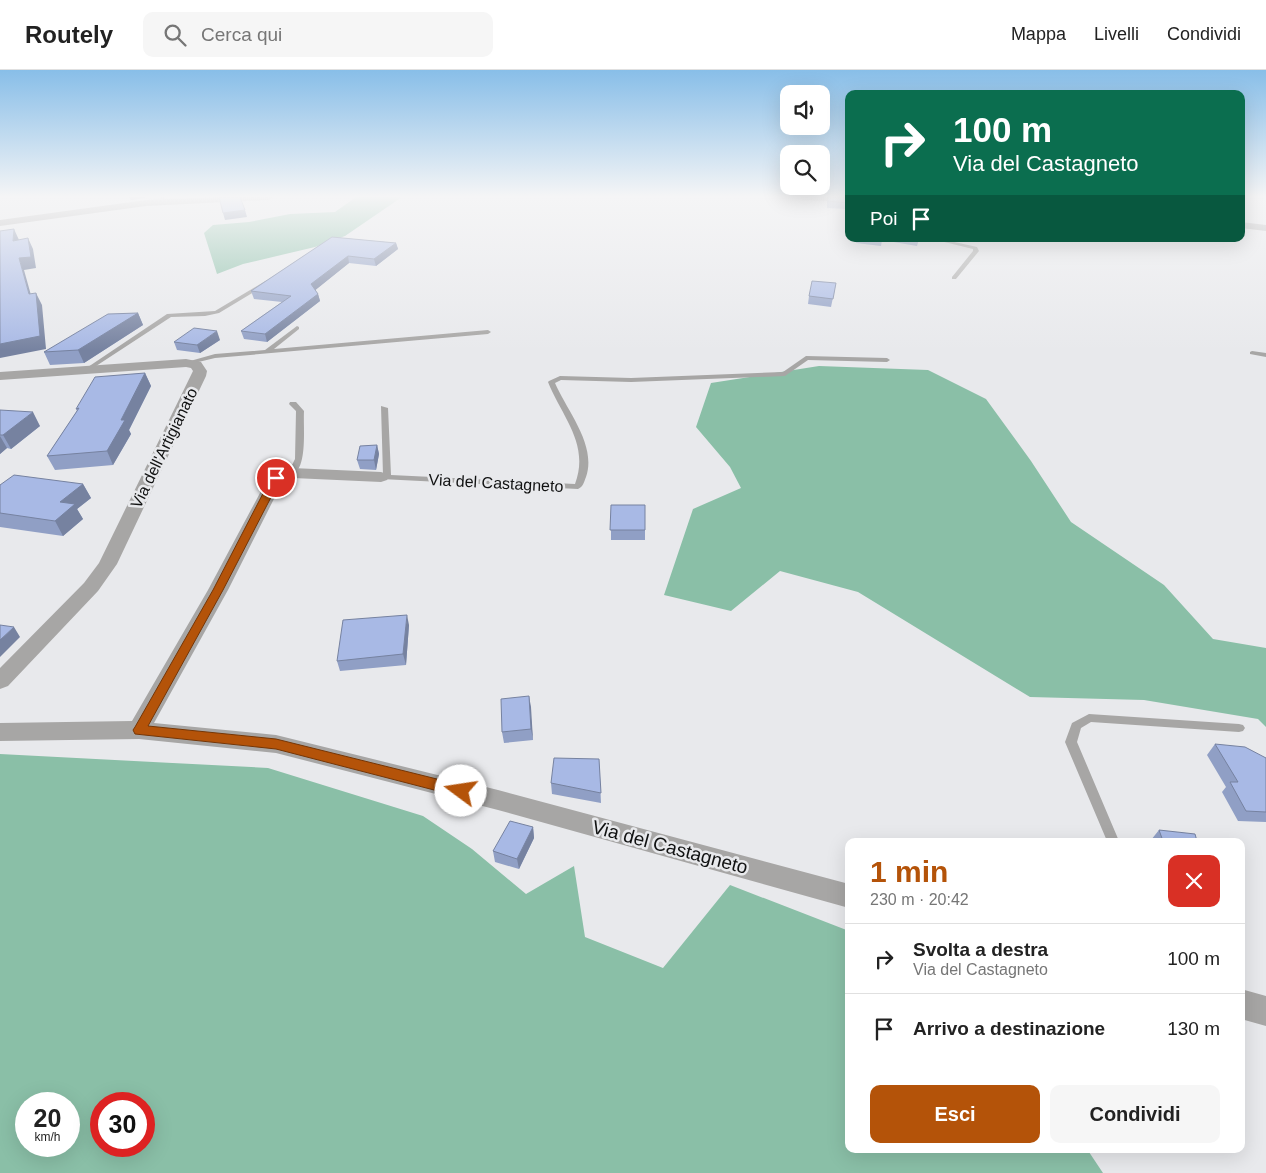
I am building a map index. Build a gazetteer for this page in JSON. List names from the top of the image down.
{
  "streets": {
    "street": ["Via dell'Artigianato", "Via del Castagneto"]
  },
  "page": {
    "header": "Routely",
    "search": "Cerca qui",
    "nav": ["Mappa", "Livelli", "Condividi"],
    "turn": ["100 m", "Via del Castagneto"],
    "then": "Poi",
    "heading": ["1 min", "230 m · 20:42"],
    "list": [
      {
        "name": "Svolta a destra",
        "note": "Via del Castagneto",
        "value": "100 m"
      },
      {
        "name": "Arrivo a destinazione",
        "value": "130 m"
      }
    ],
    "buttons": ["Esci", "Condividi"],
    "speed": "20 km/h",
    "limit": "30"
  }
}
